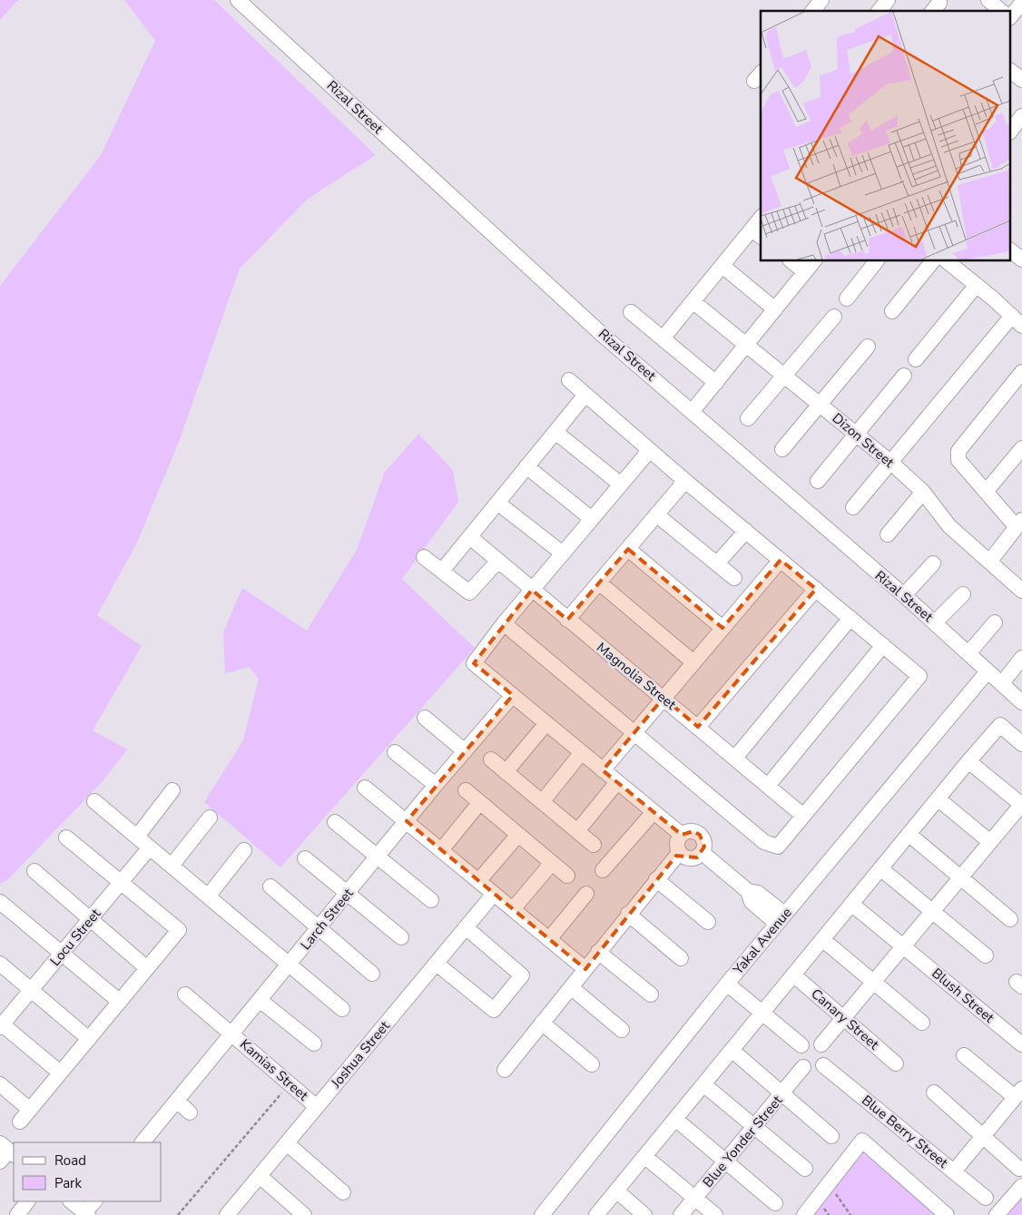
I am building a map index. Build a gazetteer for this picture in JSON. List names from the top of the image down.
{
  "streets": {
    "street": [
      "Rizal Street",
      "Dizon Street",
      "Magnolia Street",
      "Larch Street",
      "Locu Street",
      "Yakal Avenue",
      "Blush Street",
      "Canary Street",
      "Joshua Street",
      "Kamias Street",
      "Blue Berry Street",
      "Blue Yonder Street"
    ]
  },
  "crossings": [
    ["Rizal Street", "Yakal Avenue"],
    ["Larch Street", "Kamias Street"],
    ["Joshua Street", "Kamias Street"],
    ["Blue Berry Street", "Blue Yonder Street"]
  ],
  "legend": ["Road", "Park"]
}
